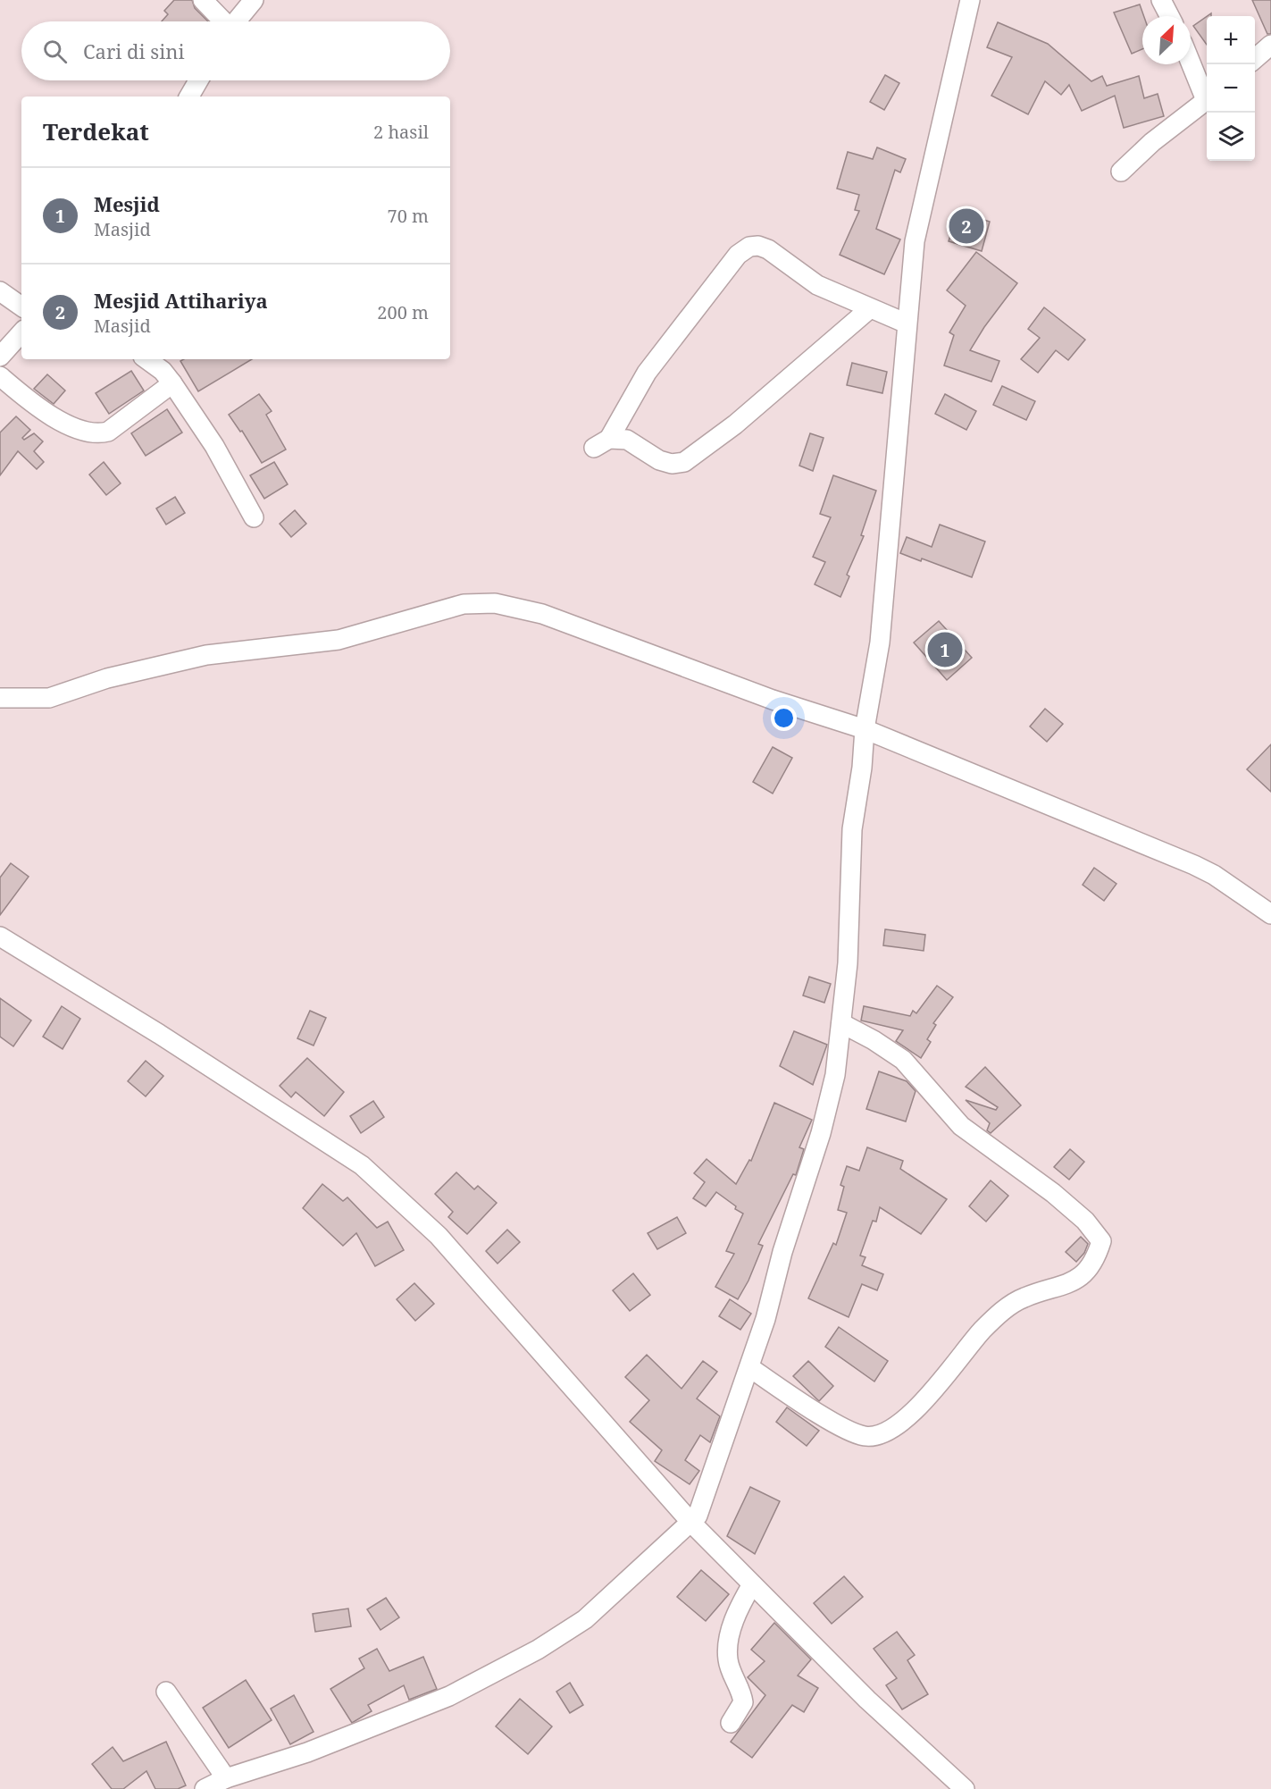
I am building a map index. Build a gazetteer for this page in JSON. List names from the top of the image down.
{
  "north": "top right",
  "page": {
    "map_buttons": ["+", "−"],
    "search": "Cari di sini",
    "heading": ["Terdekat", "2 hasil"],
    "list": [
      {
        "mark": "1",
        "name": "Mesjid",
        "note": "Masjid",
        "value": "70 m"
      },
      {
        "mark": "2",
        "name": "Mesjid Attihariya",
        "note": "Masjid",
        "value": "200 m"
      }
    ],
    "pins": ["2", "1"]
  }
}
